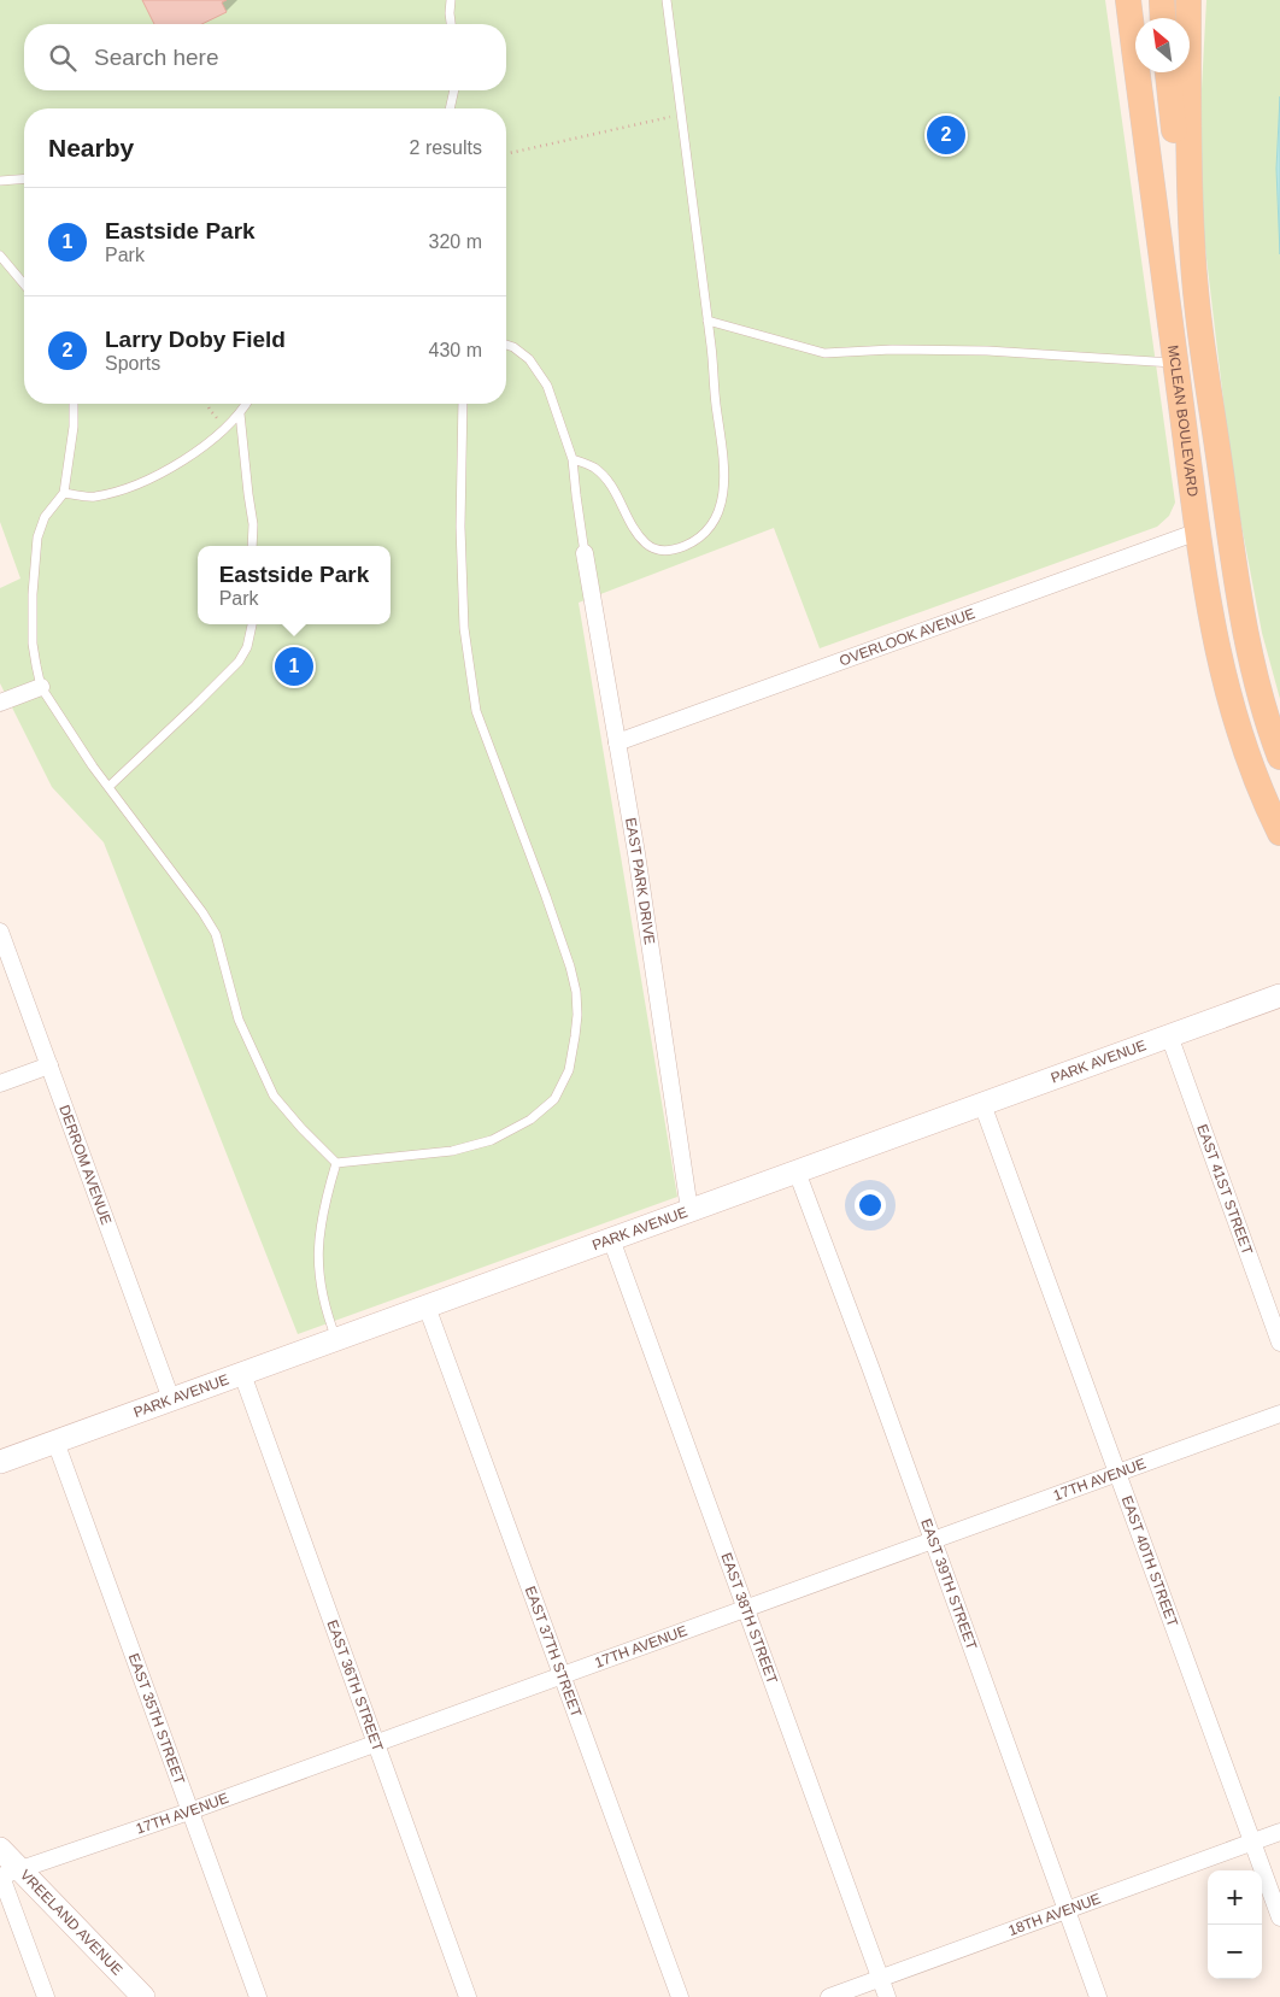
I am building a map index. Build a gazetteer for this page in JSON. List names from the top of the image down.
{
  "streets": {
    "main road": ["MCLEAN BOULEVARD"],
    "street": [
      "OVERLOOK AVENUE",
      "EAST PARK DRIVE",
      "PARK AVENUE",
      "DERROM AVENUE",
      "EAST 41ST STREET",
      "17TH AVENUE",
      "EAST 40TH STREET",
      "EAST 39TH STREET",
      "EAST 38TH STREET",
      "EAST 37TH STREET",
      "EAST 36TH STREET",
      "EAST 35TH STREET",
      "18TH AVENUE",
      "VREELAND AVENUE"
    ]
  },
  "crossings": [
    ["MCLEAN BOULEVARD", "OVERLOOK AVENUE"],
    ["OVERLOOK AVENUE", "EAST PARK DRIVE"],
    ["EAST PARK DRIVE", "PARK AVENUE"],
    ["PARK AVENUE", "DERROM AVENUE"],
    ["PARK AVENUE", "EAST 41ST STREET"],
    ["PARK AVENUE", "EAST 40TH STREET"],
    ["PARK AVENUE", "EAST 39TH STREET"],
    ["PARK AVENUE", "EAST 38TH STREET"],
    ["PARK AVENUE", "EAST 37TH STREET"],
    ["PARK AVENUE", "EAST 36TH STREET"],
    ["PARK AVENUE", "EAST 35TH STREET"],
    ["17TH AVENUE", "EAST 40TH STREET"],
    ["17TH AVENUE", "EAST 39TH STREET"],
    ["17TH AVENUE", "EAST 38TH STREET"],
    ["17TH AVENUE", "EAST 37TH STREET"],
    ["17TH AVENUE", "EAST 36TH STREET"],
    ["17TH AVENUE", "EAST 35TH STREET"],
    ["17TH AVENUE", "VREELAND AVENUE"],
    ["EAST 40TH STREET", "18TH AVENUE"],
    ["EAST 39TH STREET", "18TH AVENUE"],
    ["EAST 38TH STREET", "18TH AVENUE"]
  ],
  "north": "top left",
  "page": {
    "search": "Search here",
    "heading": ["Nearby", "2 results"],
    "pins": ["2", "1"],
    "list": [
      {
        "mark": "1",
        "name": "Eastside Park",
        "note": "Park",
        "value": "320 m"
      },
      {
        "mark": "2",
        "name": "Larry Doby Field",
        "note": "Sports",
        "value": "430 m"
      }
    ],
    "popup": ["Eastside Park", "Park"],
    "map_buttons": ["+", "−"]
  }
}
